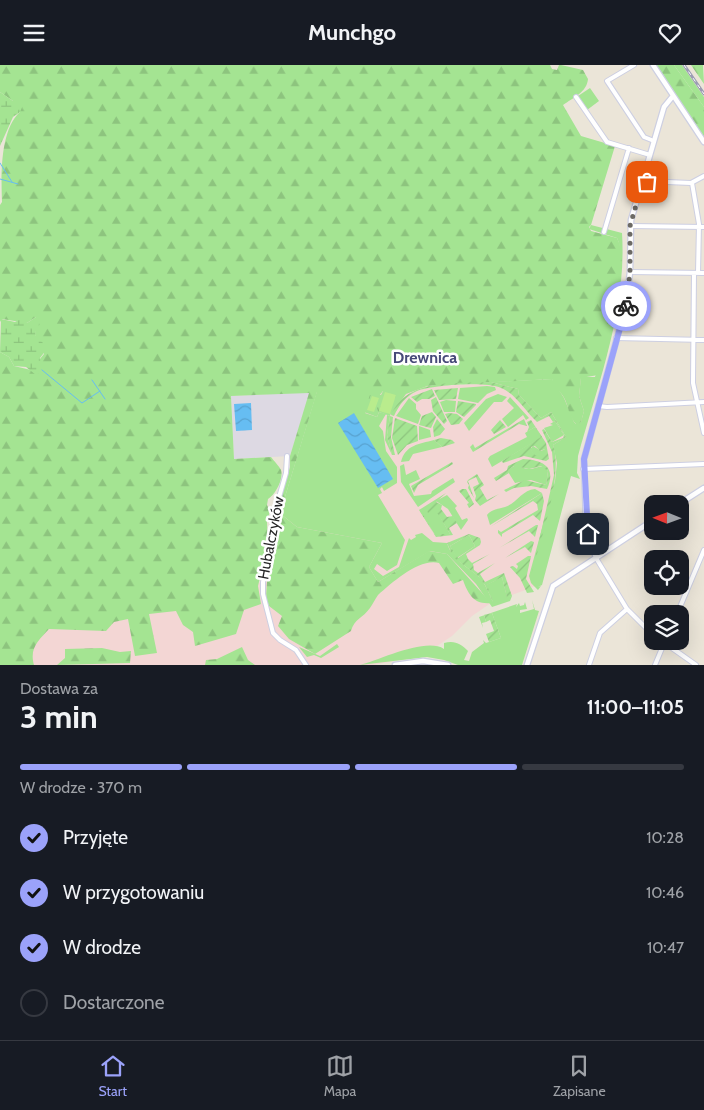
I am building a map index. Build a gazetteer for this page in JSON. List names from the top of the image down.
{
  "streets": {
    "street": ["Hubalczyków"]
  },
  "districts": ["Drewnica"],
  "north": "left",
  "page": {
    "header": "Munchgo",
    "heading": ["3 min", "Dostawa za", "11:00–11:05"],
    "bar": "W drodze · 370 m",
    "list": [
      ["Przyjęte", "10:28"],
      ["W przygotowaniu", "10:46"],
      ["W drodze", "10:47"],
      "Dostarczone"
    ],
    "tabs": ["Start", "Mapa", "Zapisane"]
  }
}
